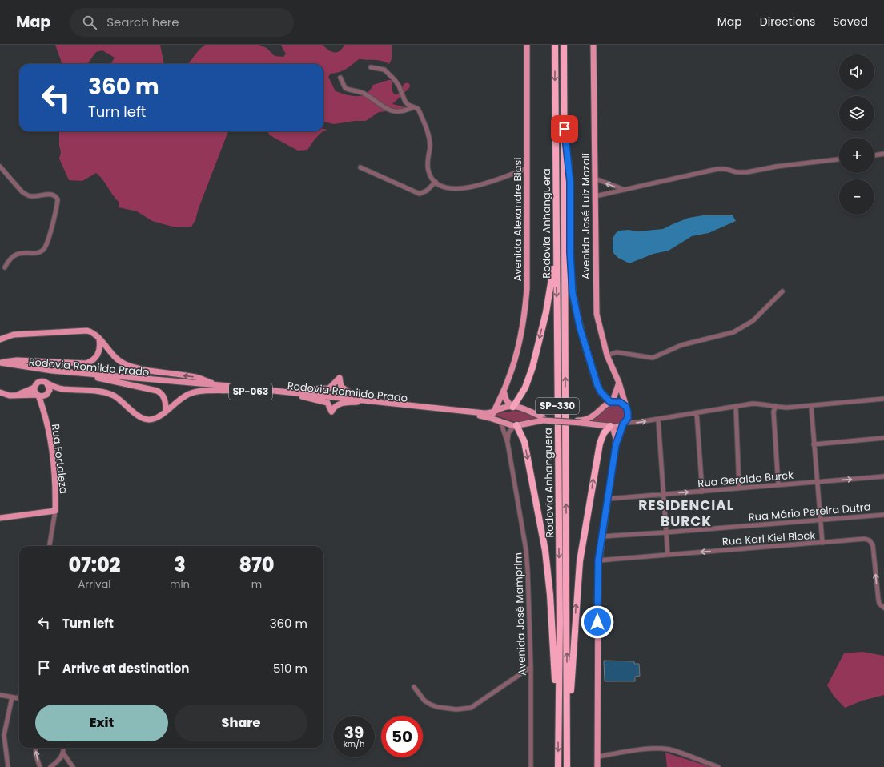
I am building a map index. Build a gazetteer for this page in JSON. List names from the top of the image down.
{
  "streets": {
    "highway": ["Rodovia Anhanguera", "SP-330"],
    "main road": [
      "Avenida José Luiz Mazali",
      "Avenida Alexandre Biasi",
      "Rodovia Romildo Prado",
      "SP-063",
      "Rua Fortaleza"
    ],
    "street": [
      "Rua Geraldo Burck",
      "Rua Mário Pereira Dutra",
      "Rua Karl Kiel Block",
      "Avenida José Mamprim"
    ]
  },
  "crossings": [
    ["Avenida Alexandre Biasi", "Rodovia Romildo Prado"],
    ["Avenida Alexandre Biasi", "SP-063"],
    ["Rodovia Romildo Prado", "SP-063"],
    ["Rodovia Romildo Prado", "Avenida José Mamprim"],
    ["SP-063", "Avenida José Mamprim"]
  ],
  "one_way": ["Rua Geraldo Burck", "Rua Karl Kiel Block"],
  "districts": ["RESIDENCIAL BURCK"],
  "page": {
    "header": "Map",
    "search": "Search here",
    "nav": ["Map", "Directions", "Saved"],
    "map_buttons": ["+", "−"],
    "turn": ["360 m", "Turn left"],
    "eta": [
      "07:02",
      "Arrival",
      "3",
      "min",
      "870",
      "m"
    ],
    "list": [
      {
        "name": "Turn left",
        "value": "360 m"
      },
      {
        "name": "Arrive at destination",
        "value": "510 m"
      }
    ],
    "buttons": ["Exit", "Share"],
    "speed": "39 km/h",
    "limit": "50"
  }
}
